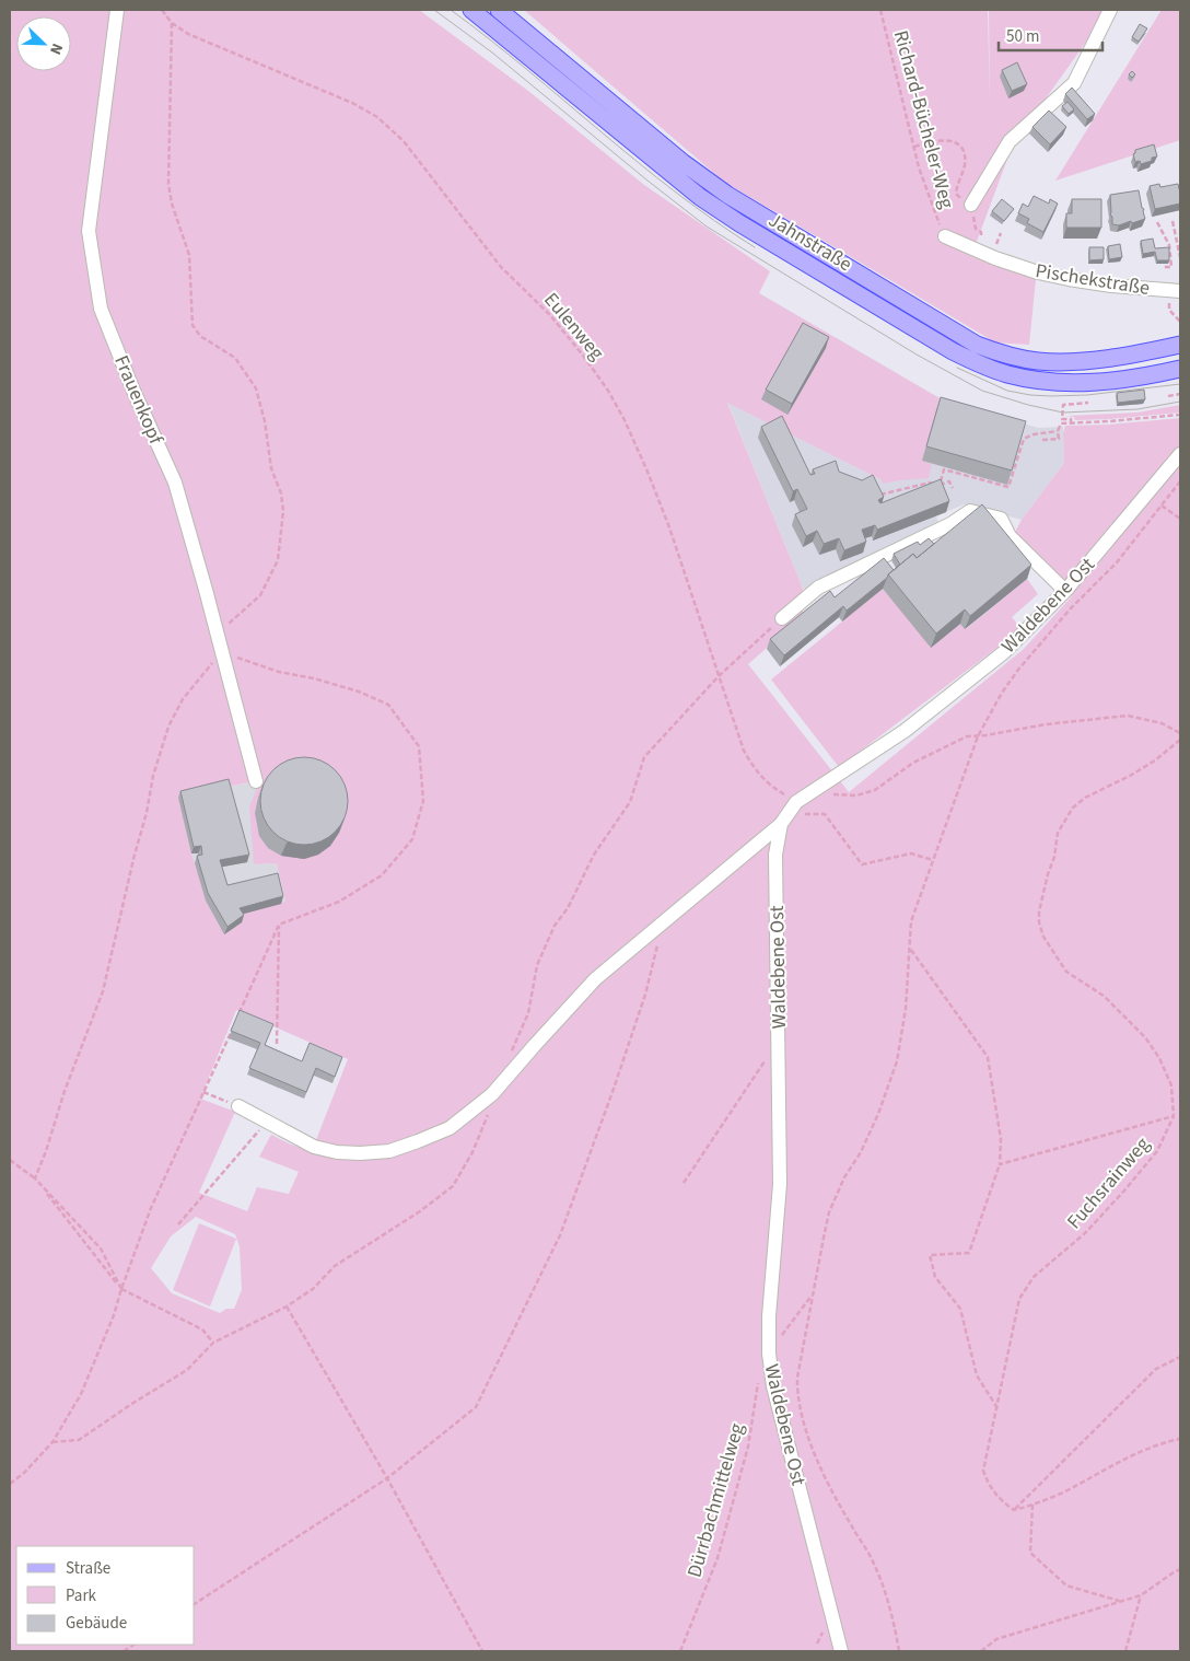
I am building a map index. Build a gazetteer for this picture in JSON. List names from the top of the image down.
{
  "streets": {
    "main road": ["Jahnstraße"],
    "street": ["Pischekstraße", "Frauenkopf", "Waldebene Ost"],
    "path": [
      "Richard-Bücheler-Weg",
      "Eulenweg",
      "Fuchsrainweg",
      "Dürrbachmittelweg"
    ]
  },
  "crossings": [
    ["Richard-Bücheler-Weg", "Pischekstraße"],
    ["Eulenweg", "Waldebene Ost"]
  ],
  "legend": ["Straße", "Park", "Gebäude"],
  "scale_bar": "50 m",
  "north": "bottom right"
}
